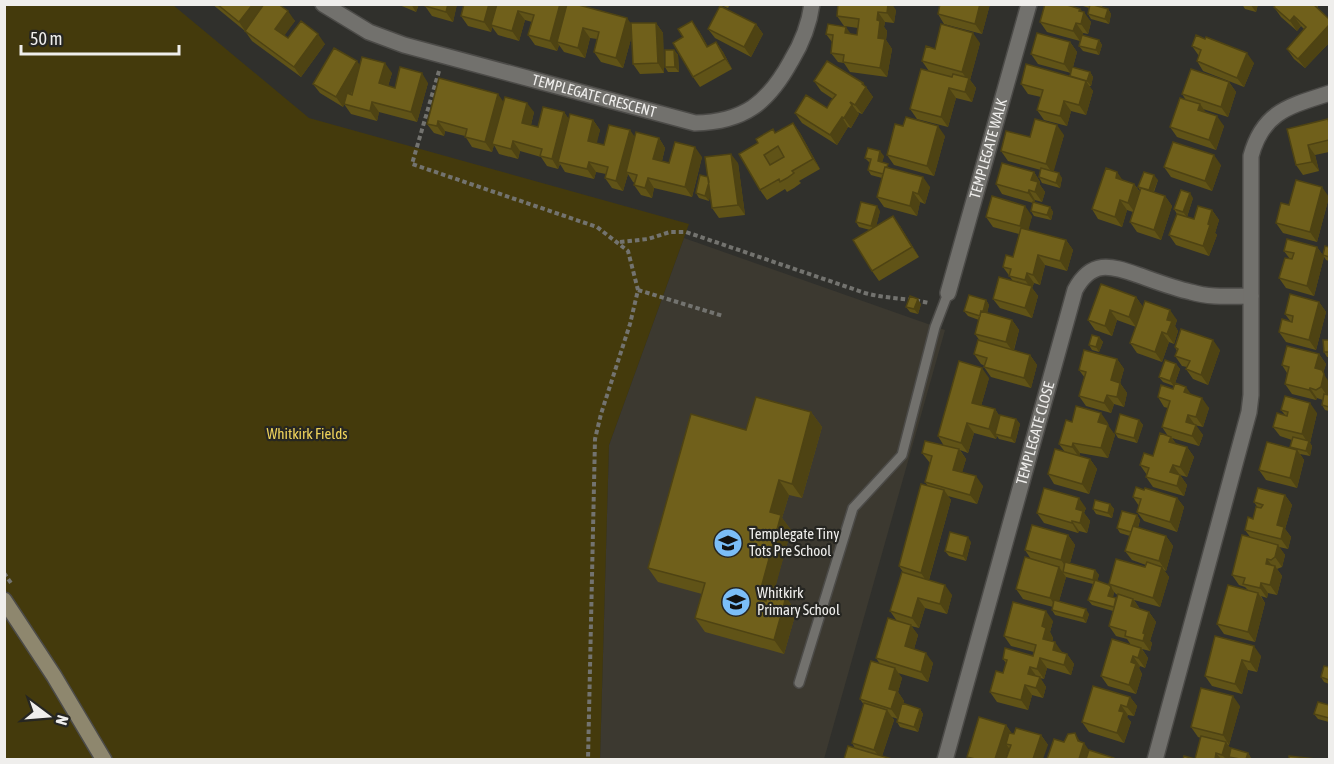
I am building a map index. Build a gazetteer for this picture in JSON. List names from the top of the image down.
{
  "streets": {
    "street": ["TEMPLEGATE CRESCENT", "TEMPLEGATE WALK", "TEMPLEGATE CLOSE"]
  },
  "parks": ["Whitkirk Fields"],
  "places": {
    "school or university": ["Templegate Tiny Tots Pre School", "Whitkirk Primary School"]
  },
  "scale_bar": "50 m",
  "north": "right"
}
